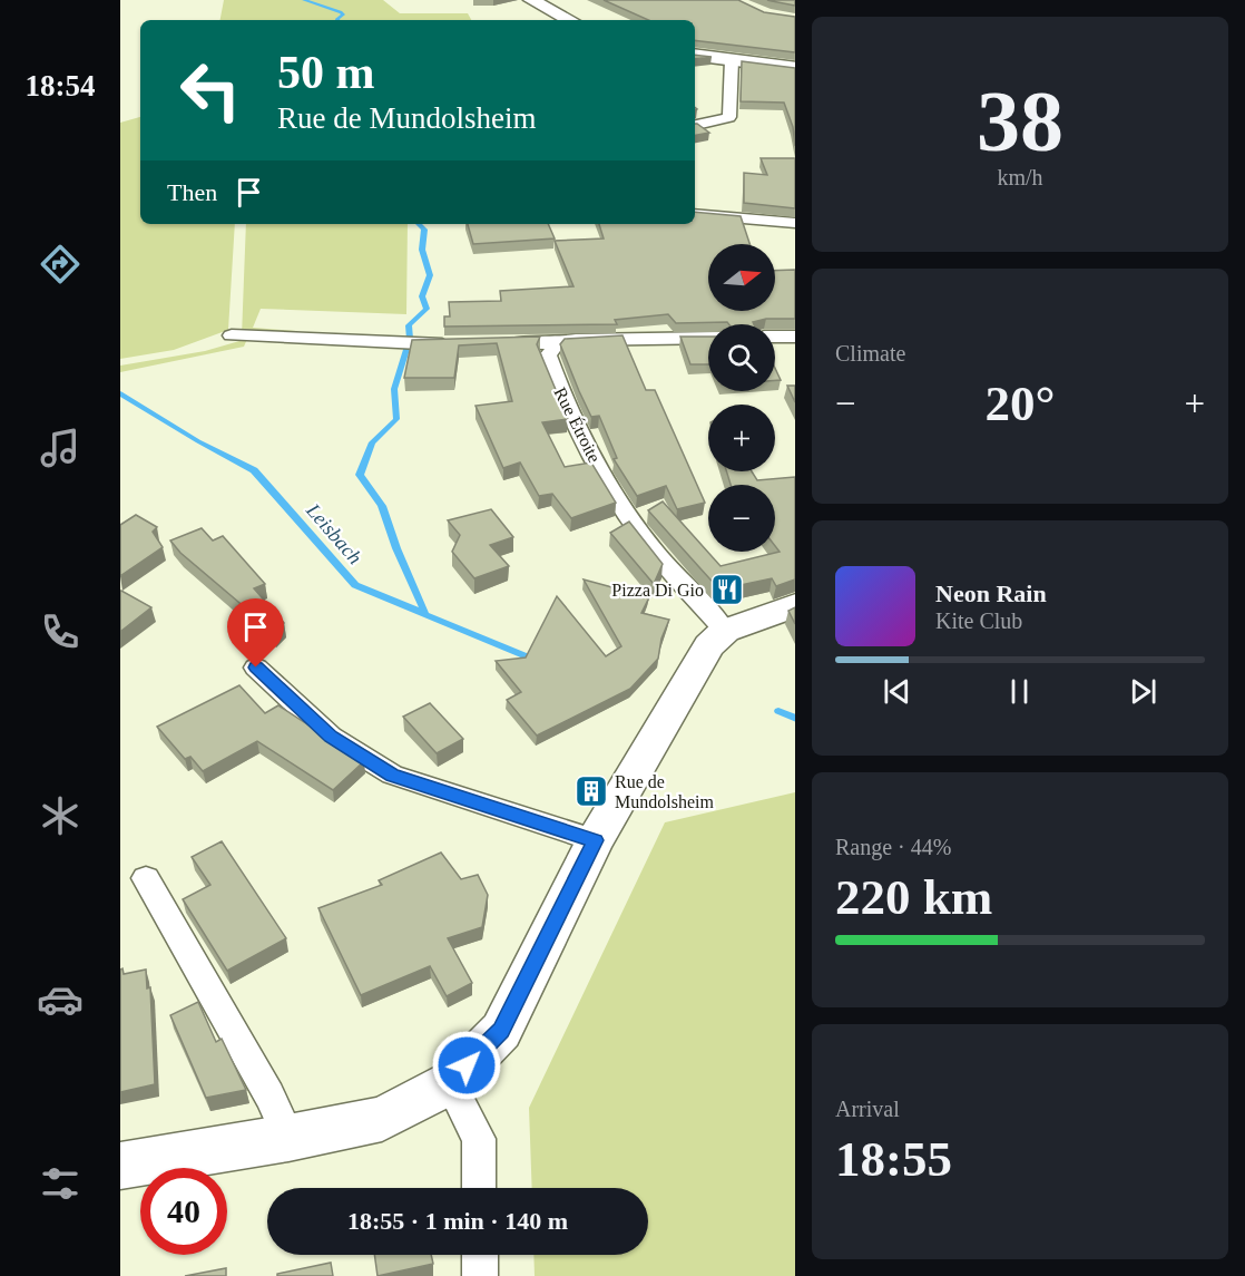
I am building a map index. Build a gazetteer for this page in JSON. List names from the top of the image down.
{
  "streets": {
    "street": ["Rue Étroite"]
  },
  "water": ["Leisbach"],
  "places": {
    "restaurant": ["Pizza Di Gio"],
    "building": ["Rue de Mundolsheim"]
  },
  "north": "right",
  "page": {
    "tabs": "18:54",
    "tile": [
      ["38", "km/h"],
      "Climate",
      ["Range · 44%", "220 km"],
      ["Arrival", "18:55"]
    ],
    "turn": ["50 m", "Rue de Mundolsheim"],
    "then": "Then",
    "map_buttons": ["+", "−"],
    "heat": ["−", "20°", "+"],
    "song": ["Neon Rain", "Kite Club"],
    "limit": "40",
    "trip": "18:55 · 1 min · 140 m"
  }
}
